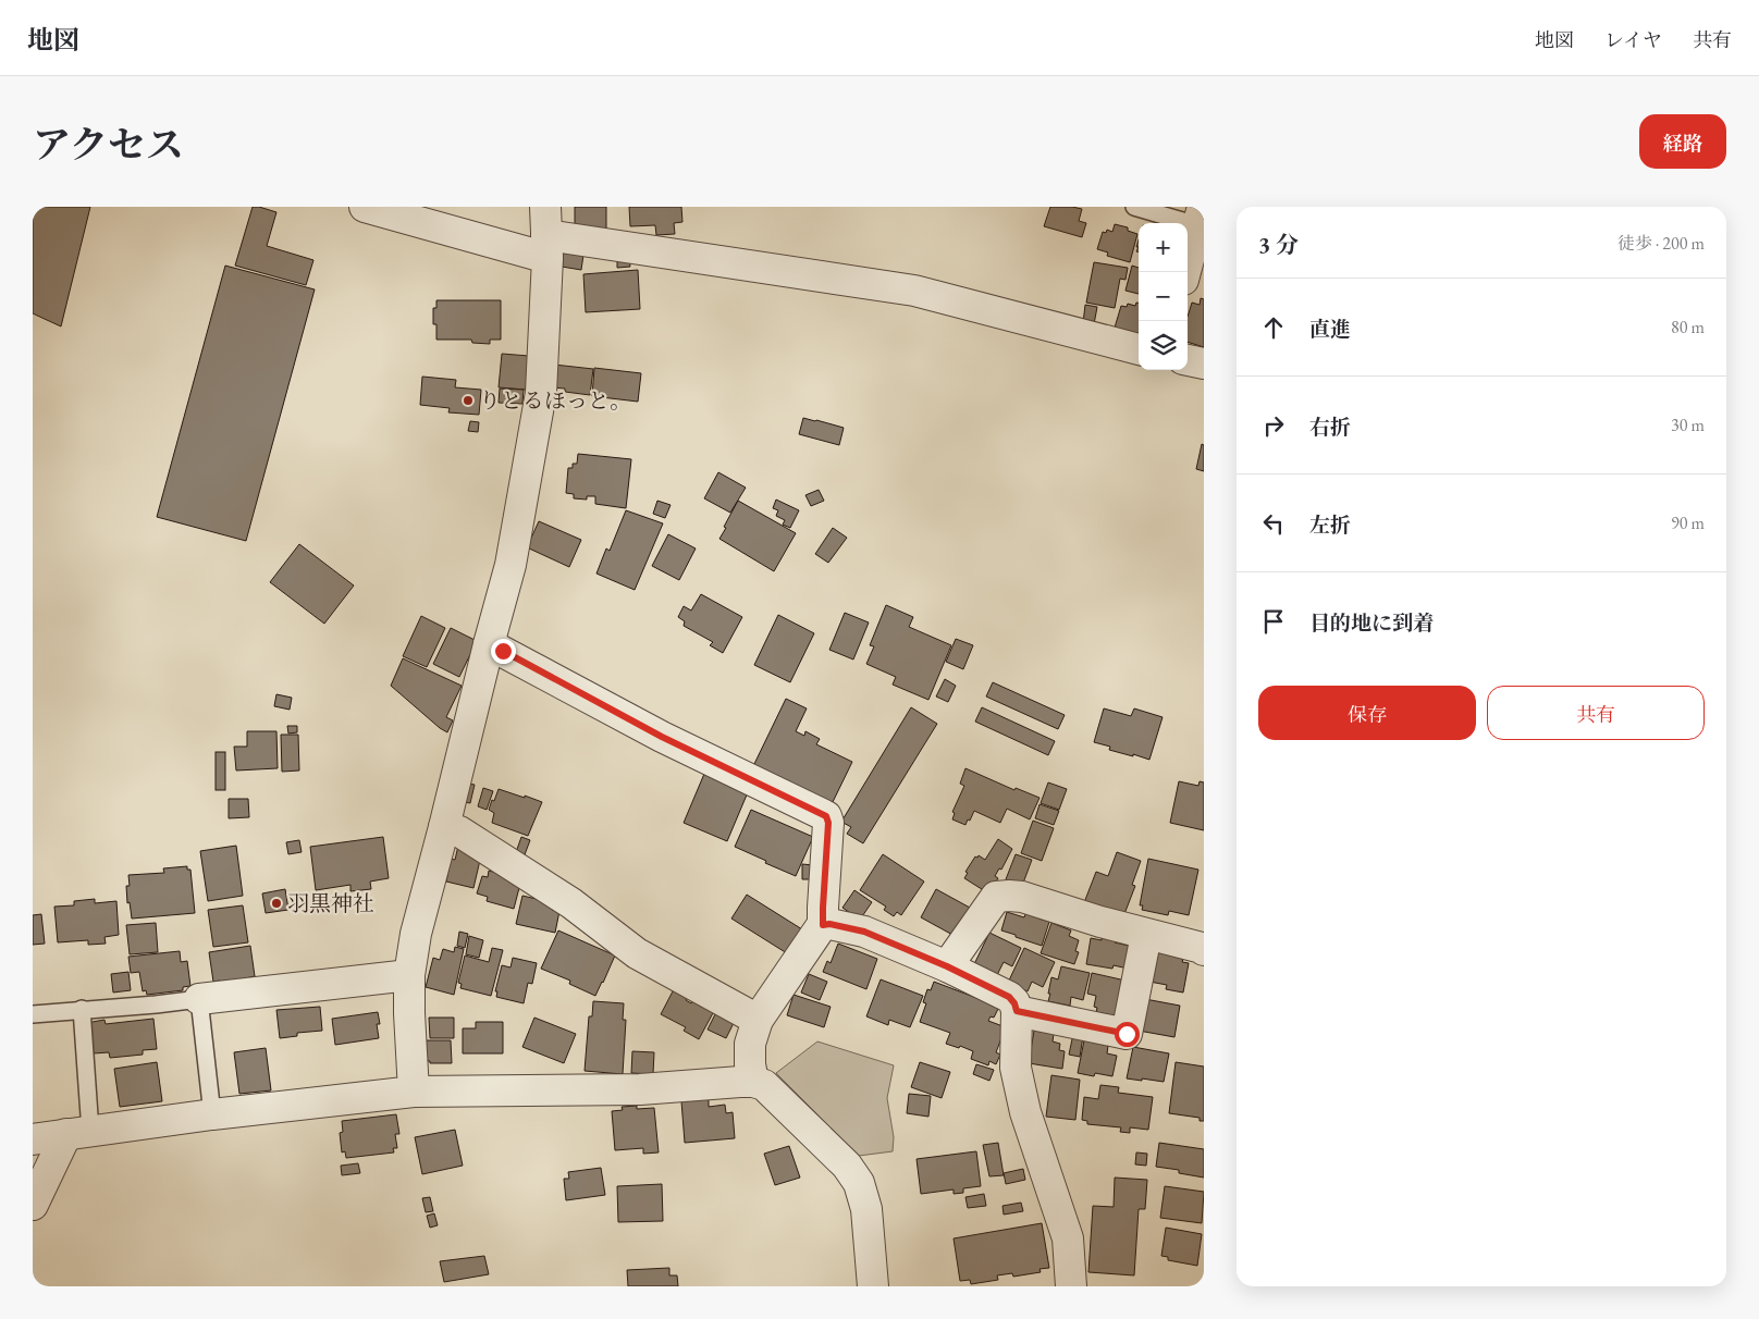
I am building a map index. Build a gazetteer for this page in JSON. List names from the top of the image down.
{
  "places": ["りとるほっと。", "羽黒神社"],
  "page": {
    "header": "地図",
    "nav": ["地図", "レイヤ", "共有"],
    "title": "アクセス",
    "buttons": [
      "経路",
      ["保存", "共有"]
    ],
    "heading": ["3 分", "徒歩 · 200 m"],
    "map_buttons": ["+", "−"],
    "list": [
      ["直進", "80 m"],
      ["右折", "30 m"],
      ["左折", "90 m"],
      "目的地に到着"
    ]
  }
}
